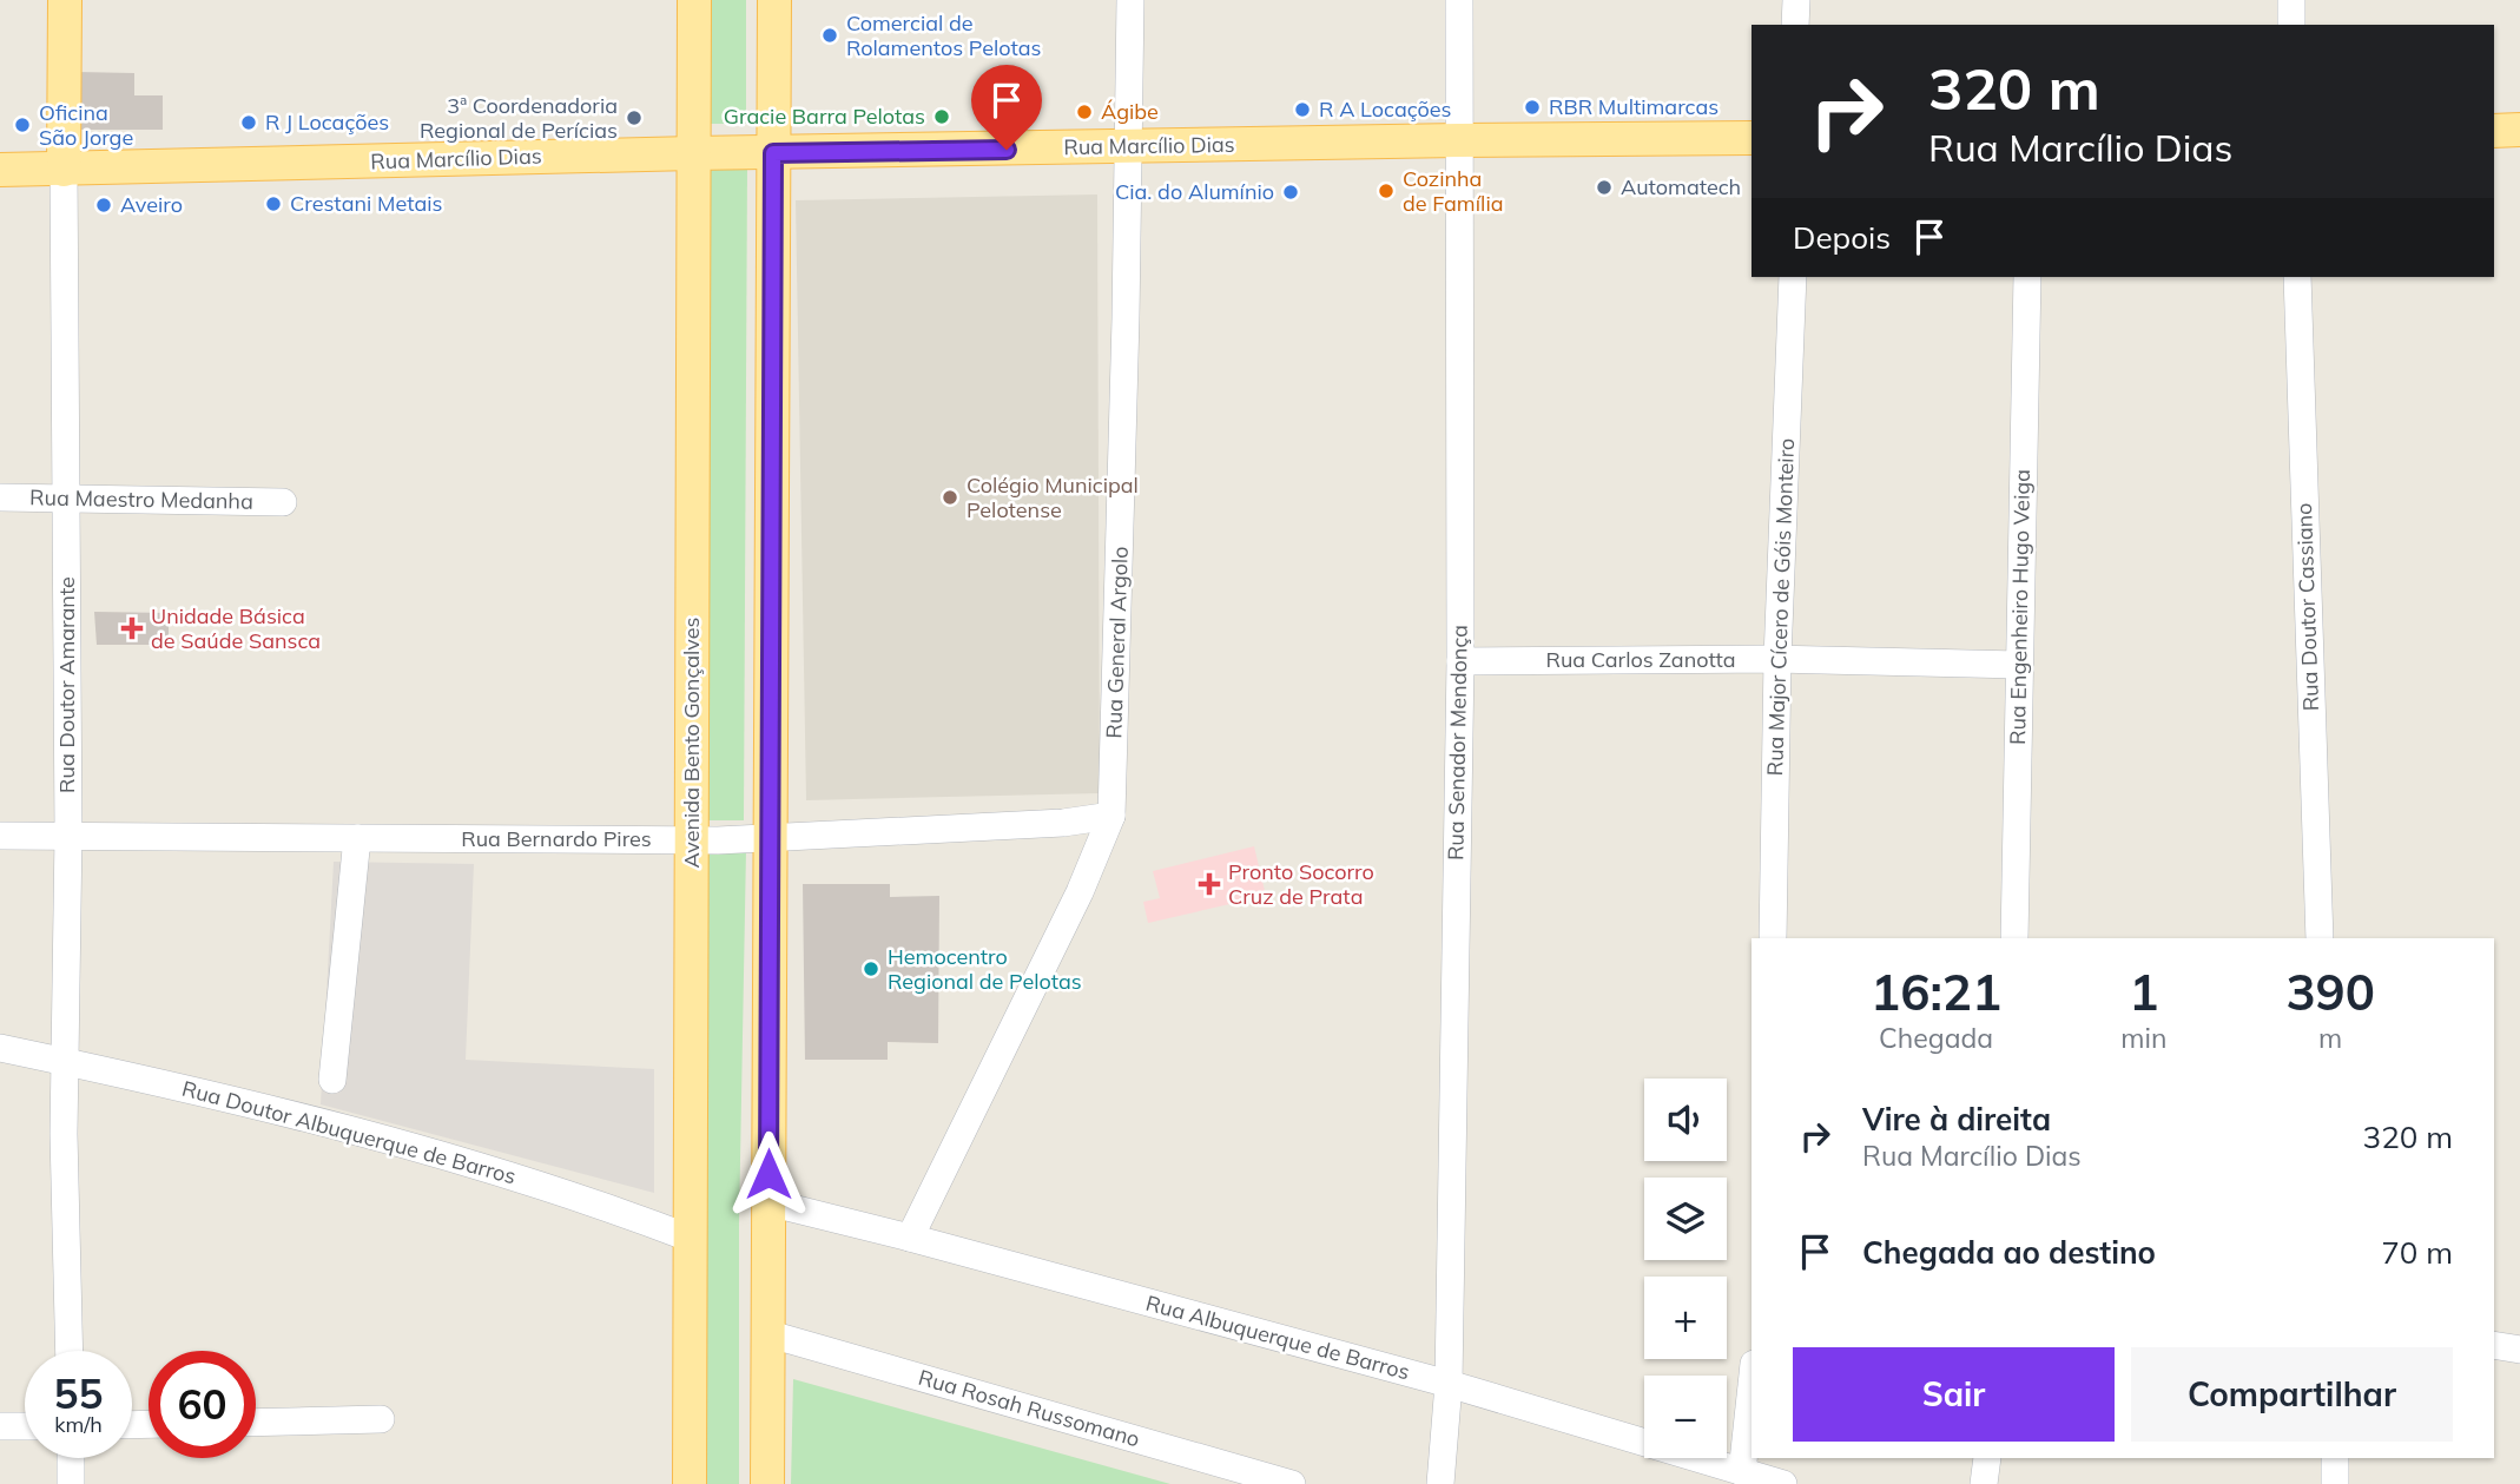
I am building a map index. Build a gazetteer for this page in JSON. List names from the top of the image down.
{
  "streets": {
    "main road": ["Rua Marcílio Dias", "Rua Doutor Amarante", "Avenida Bento Gonçalves"],
    "street": [
      "Rua Maestro Medanha",
      "Rua Major Cícero de Góis Monteiro",
      "Rua Engenheiro Hugo Veiga",
      "Rua Doutor Cassiano",
      "Rua General Argolo",
      "Rua Carlos Zanotta",
      "Rua Senador Mendonça",
      "Rua Bernardo Pires",
      "Rua Doutor Albuquerque de Barros",
      "Rua Albuquerque de Barros",
      "Rua Rosah Russomano"
    ]
  },
  "crossings": [
    ["Rua Marcílio Dias", "Rua General Argolo"],
    ["Rua Marcílio Dias", "Rua Doutor Amarante"],
    ["Rua Marcílio Dias", "Avenida Bento Gonçalves"],
    ["Rua Marcílio Dias", "Rua Senador Mendonça"],
    ["Rua Maestro Medanha", "Rua Doutor Amarante"],
    ["Rua Major Cícero de Góis Monteiro", "Rua Carlos Zanotta"],
    ["Rua Engenheiro Hugo Veiga", "Rua Carlos Zanotta"],
    ["Rua General Argolo", "Rua Bernardo Pires"],
    ["Rua General Argolo", "Rua Albuquerque de Barros"],
    ["Rua Carlos Zanotta", "Rua Senador Mendonça"],
    ["Rua Doutor Amarante", "Rua Bernardo Pires"],
    ["Rua Doutor Amarante", "Rua Doutor Albuquerque de Barros"],
    ["Avenida Bento Gonçalves", "Rua Bernardo Pires"],
    ["Avenida Bento Gonçalves", "Rua Doutor Albuquerque de Barros"],
    ["Rua Senador Mendonça", "Rua Albuquerque de Barros"]
  ],
  "places": {
    "other": [
      "Comercial de Rolamentos Pelotas",
      "RBR Multimarcas",
      "R A Locações",
      "Ágibe",
      "Gracie Barra Pelotas",
      "3ª Coordenadoria Regional de Perícias",
      "R J Locações",
      "Oficina São Jorge",
      "Automatech",
      "Cozinha de Família",
      "Cia. do Alumínio",
      "Crestani Metais",
      "Aveiro",
      "Colégio Municipal Pelotense",
      "Hemocentro Regional de Pelotas"
    ],
    "health": ["Unidade Básica de Saúde Sansca", "Pronto Socorro Cruz de Prata"]
  },
  "page": {
    "turn": ["320 m", "Rua Marcílio Dias"],
    "then": "Depois",
    "eta": [
      "16:21",
      "Chegada",
      "1",
      "min",
      "390",
      "m"
    ],
    "map_buttons": ["+", "−"],
    "list": [
      {
        "name": "Vire à direita",
        "note": "Rua Marcílio Dias",
        "value": "320 m"
      },
      {
        "name": "Chegada ao destino",
        "value": "70 m"
      }
    ],
    "buttons": ["Sair", "Compartilhar"],
    "speed": "55 km/h",
    "limit": "60"
  }
}
